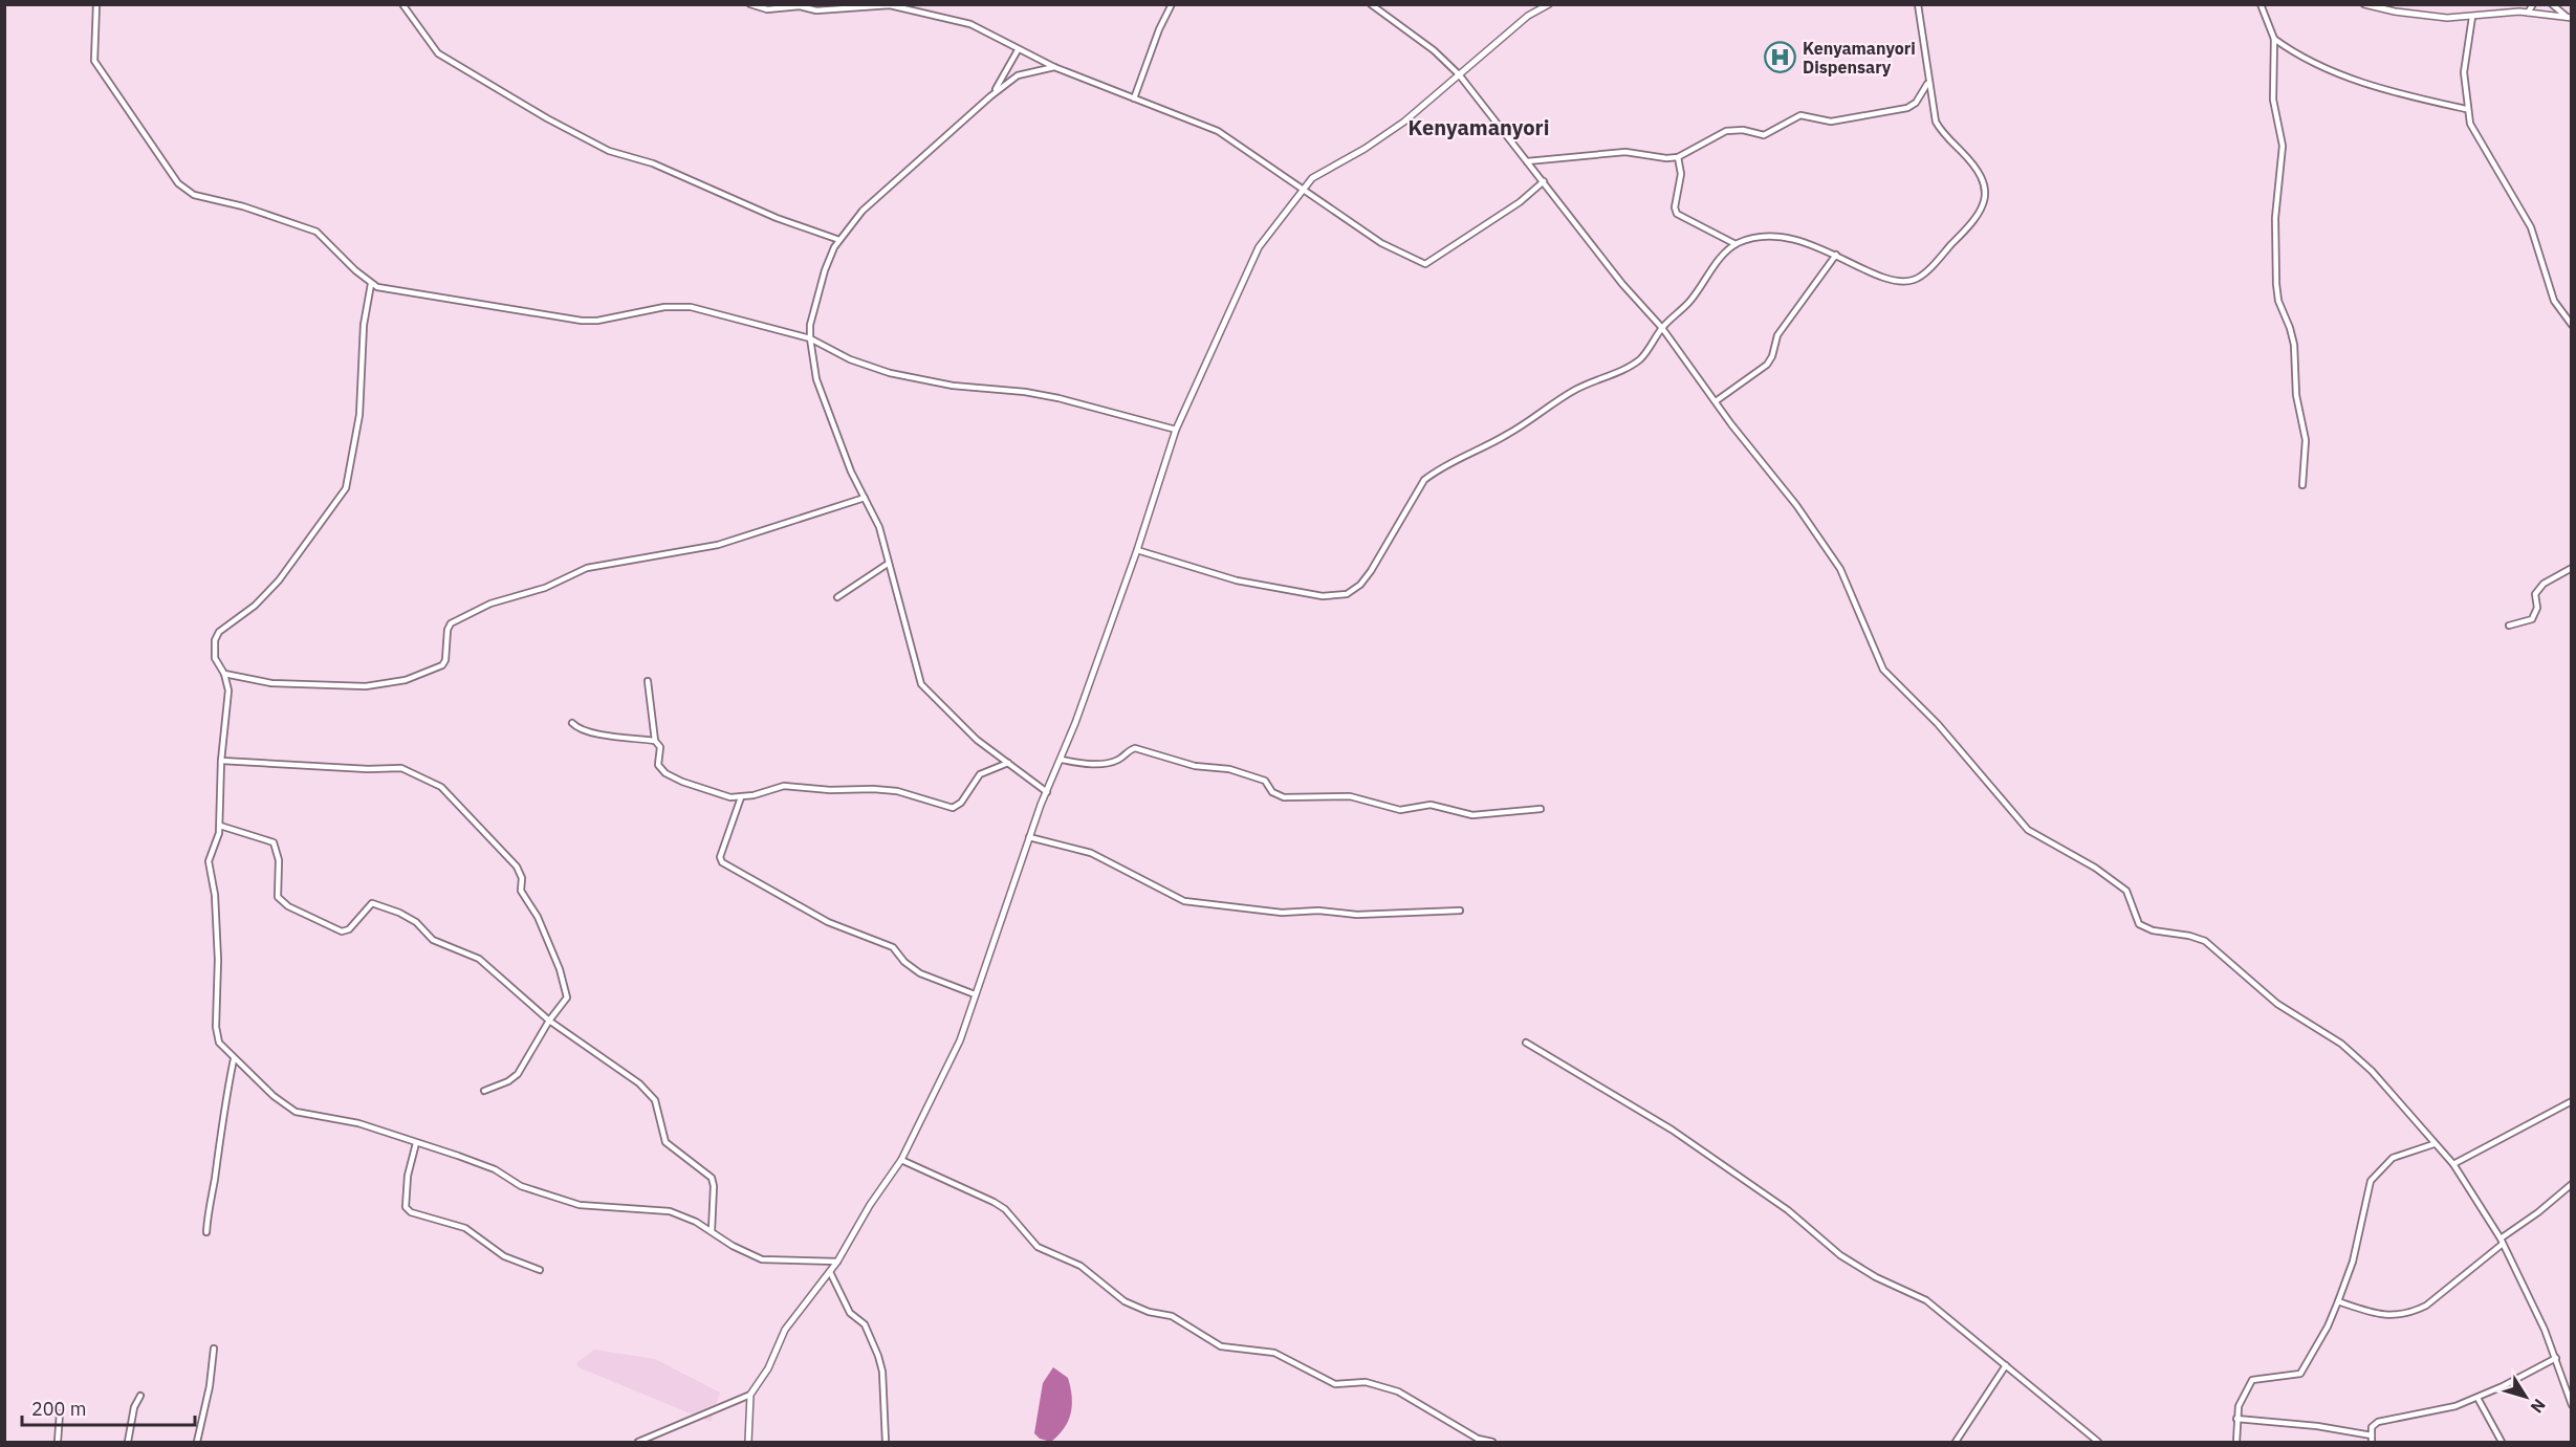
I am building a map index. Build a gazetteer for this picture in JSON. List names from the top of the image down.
{
  "districts": ["Kenyamanyori"],
  "places": {
    "hospital": ["Kenyamanyori Dispensary"]
  },
  "scale_bar": "200 m",
  "north": "bottom right"
}
